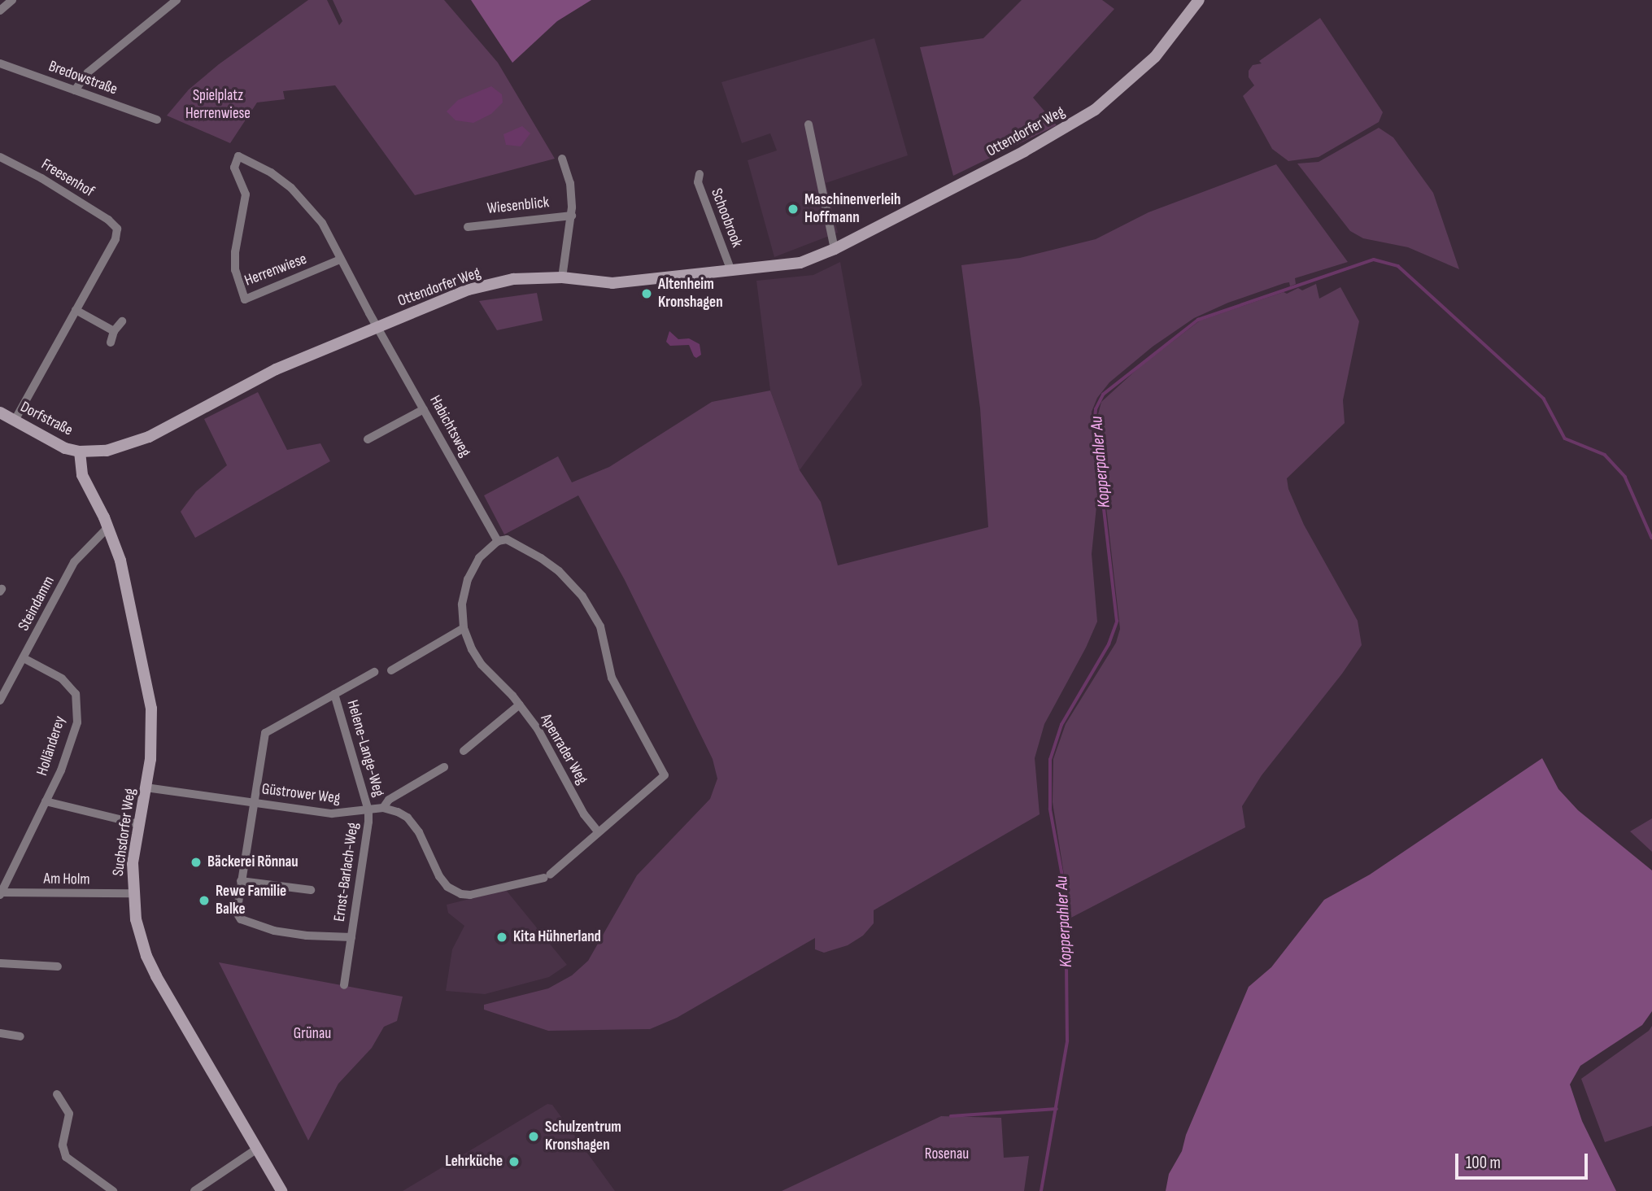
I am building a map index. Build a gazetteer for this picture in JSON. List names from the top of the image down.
{
  "streets": {
    "main road": ["Ottendorfer Weg", "Dorfstraße", "Suchsdorfer Weg"],
    "street": [
      "Bredowstraße",
      "Freesenhof",
      "Wiesenblick",
      "Schoobrook",
      "Herrenwiese",
      "Habichtsweg",
      "Steindamm",
      "Holländerey",
      "Helene-Lange-Weg",
      "Apenrader Weg",
      "Güstrower Weg",
      "Ernst-Barlach-Weg",
      "Am Holm"
    ]
  },
  "crossings": [
    ["Ottendorfer Weg", "Wiesenblick"],
    ["Ottendorfer Weg", "Schoobrook"],
    ["Ottendorfer Weg", "Herrenwiese"],
    ["Ottendorfer Weg", "Dorfstraße"],
    ["Ottendorfer Weg", "Habichtsweg"],
    ["Ottendorfer Weg", "Suchsdorfer Weg"],
    ["Herrenwiese", "Habichtsweg"],
    ["Dorfstraße", "Suchsdorfer Weg"],
    ["Habichtsweg", "Apenrader Weg"],
    ["Steindamm", "Holländerey"],
    ["Steindamm", "Suchsdorfer Weg"],
    ["Holländerey", "Am Holm"],
    ["Helene-Lange-Weg", "Güstrower Weg"],
    ["Helene-Lange-Weg", "Ernst-Barlach-Weg"],
    ["Güstrower Weg", "Suchsdorfer Weg"],
    ["Güstrower Weg", "Ernst-Barlach-Weg"],
    ["Suchsdorfer Weg", "Am Holm"]
  ],
  "water": ["Kopperpahler Au"],
  "parks": ["Spielplatz Herrenwiese", "Grünau", "Rosenau"],
  "places": [
    "Maschinenverleih Hoffmann",
    "Altenheim Kronshagen",
    "Bäckerei Rönnau",
    "Rewe Familie Balke",
    "Kita Hühnerland",
    "Schulzentrum Kronshagen",
    "Lehrküche"
  ],
  "scale_bar": "100 m"
}
